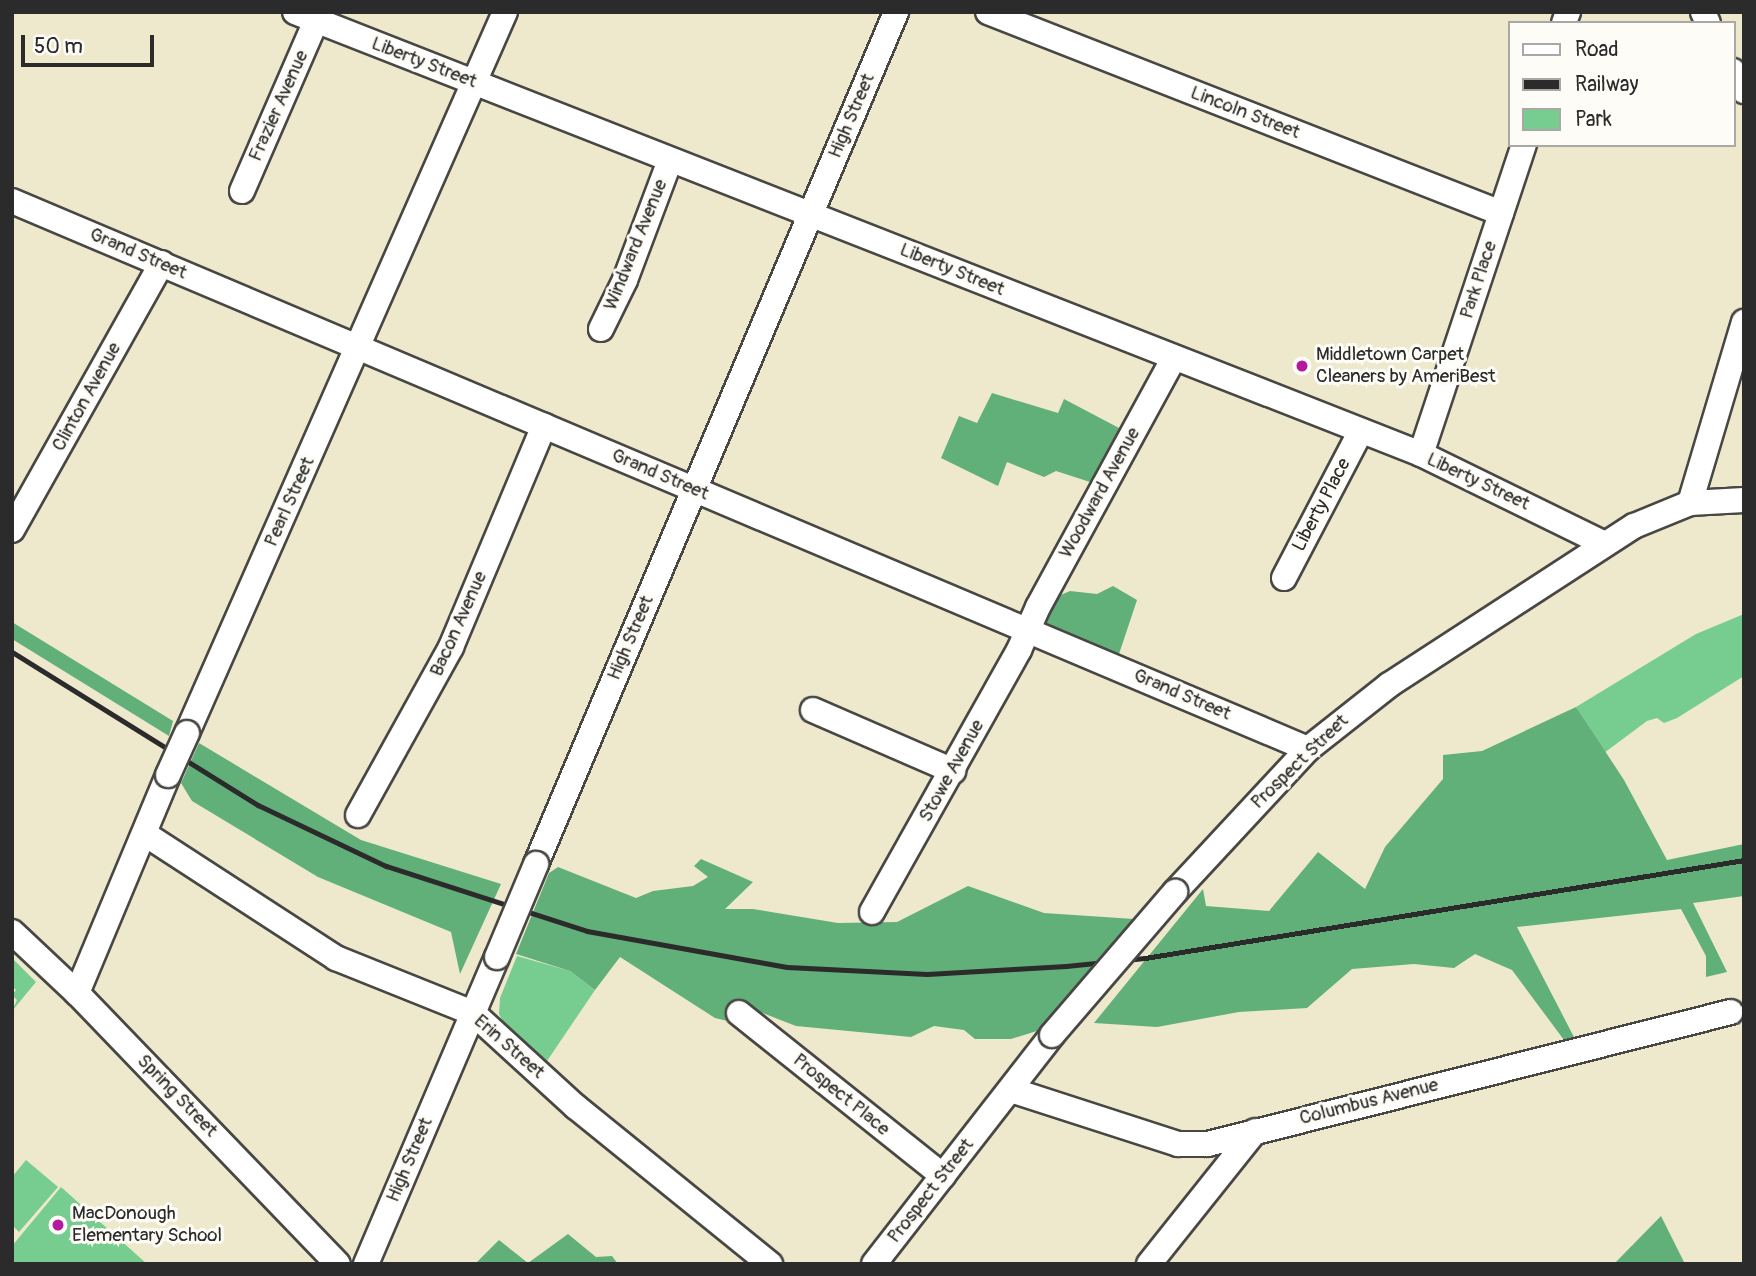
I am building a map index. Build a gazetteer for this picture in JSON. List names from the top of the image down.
{
  "streets": {
    "street": [
      "Liberty Street",
      "Frazier Avenue",
      "Lincoln Street",
      "High Street",
      "Windward Avenue",
      "Grand Street",
      "Park Place",
      "Clinton Avenue",
      "Woodward Avenue",
      "Pearl Street",
      "Liberty Place",
      "Bacon Avenue",
      "Prospect Street",
      "Stowe Avenue",
      "Erin Street",
      "Prospect Place",
      "Spring Street",
      "Columbus Avenue"
    ]
  },
  "crossings": [
    ["Liberty Street", "Frazier Avenue"],
    ["Liberty Street", "High Street"],
    ["Liberty Street", "Windward Avenue"],
    ["Liberty Street", "Park Place"],
    ["Liberty Street", "Woodward Avenue"],
    ["Liberty Street", "Pearl Street"],
    ["Liberty Street", "Liberty Place"],
    ["Liberty Street", "Prospect Street"],
    ["Lincoln Street", "Park Place"],
    ["High Street", "Grand Street"],
    ["High Street", "Erin Street"],
    ["Grand Street", "Clinton Avenue"],
    ["Grand Street", "Woodward Avenue"],
    ["Grand Street", "Pearl Street"],
    ["Grand Street", "Bacon Avenue"],
    ["Grand Street", "Prospect Street"],
    ["Grand Street", "Stowe Avenue"],
    ["Woodward Avenue", "Stowe Avenue"],
    ["Pearl Street", "Erin Street"],
    ["Pearl Street", "Spring Street"],
    ["Prospect Street", "Prospect Place"],
    ["Prospect Street", "Columbus Avenue"]
  ],
  "places": ["Middletown Carpet Cleaners by AmeriBest", "MacDonough Elementary School"],
  "legend": ["Road", "Railway", "Park"],
  "scale_bar": "50 m"
}
